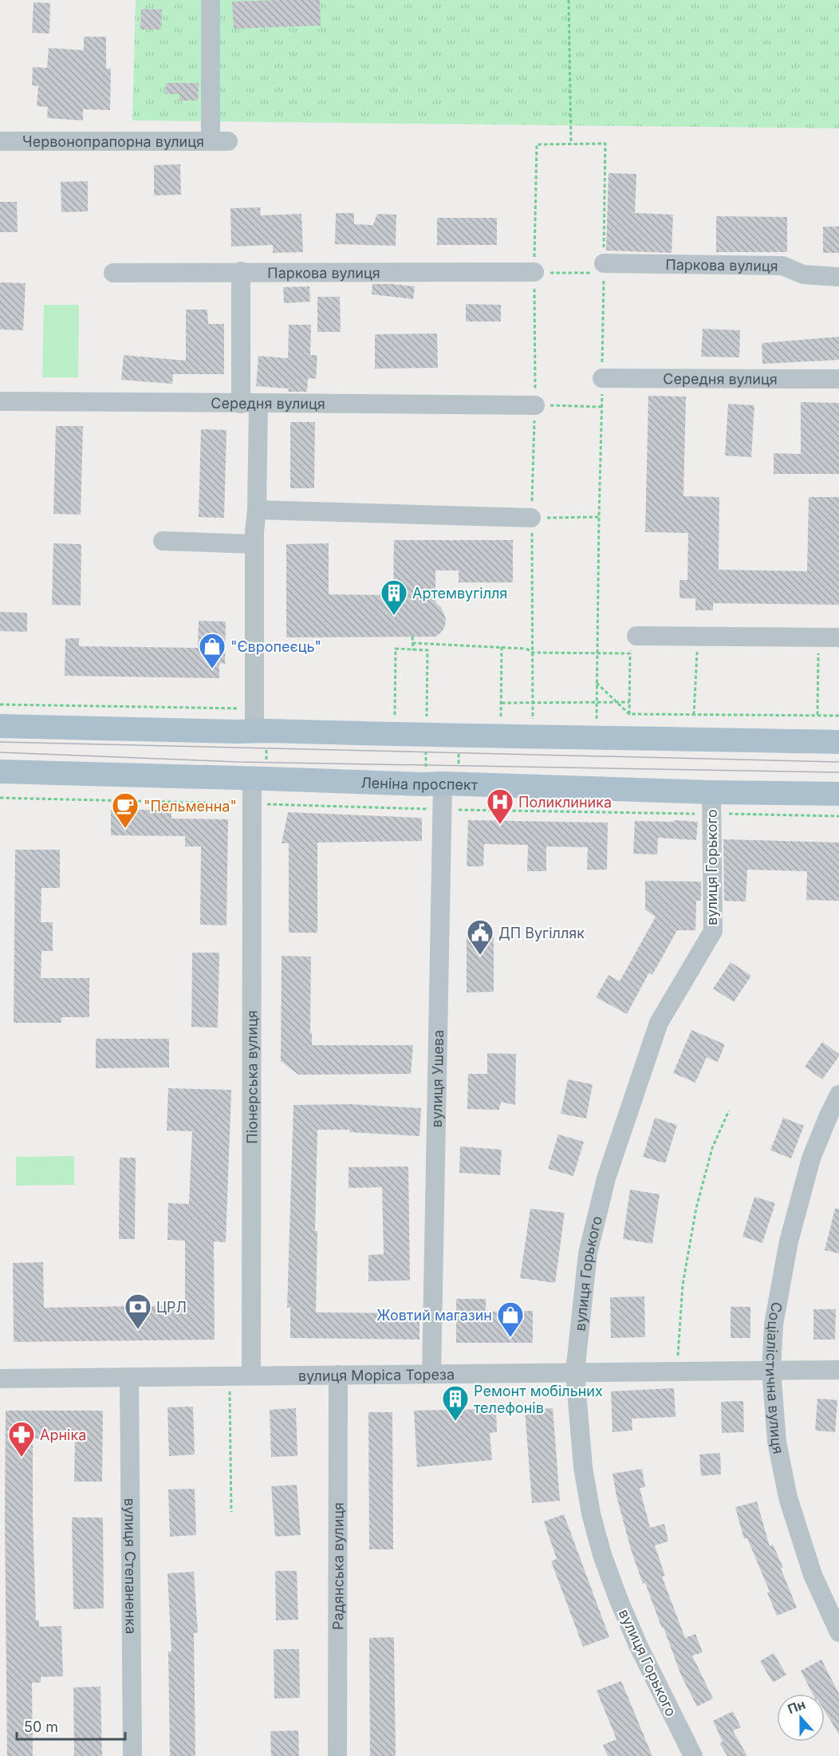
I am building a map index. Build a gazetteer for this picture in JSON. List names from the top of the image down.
{
  "streets": {
    "main road": ["Леніна проспект"],
    "street": [
      "Червонопрапорна вулиця",
      "Паркова вулиця",
      "Середня вулиця",
      "вулиця Горького",
      "Піонерська вулиця",
      "вулиця Ушева",
      "вулиця Моріса Тореза",
      "Соціалістична вулиця",
      "Радянська вулиця",
      "вулиця Степаненка"
    ]
  },
  "crossings": [
    ["Леніна проспект", "вулиця Горького"],
    ["Леніна проспект", "Піонерська вулиця"],
    ["Леніна проспект", "вулиця Ушева"],
    ["вулиця Горького", "вулиця Моріса Тореза"],
    ["Піонерська вулиця", "вулиця Моріса Тореза"],
    ["вулиця Ушева", "вулиця Моріса Тореза"],
    ["вулиця Моріса Тореза", "Соціалістична вулиця"],
    ["вулиця Моріса Тореза", "Радянська вулиця"],
    ["вулиця Моріса Тореза", "вулиця Степаненка"]
  ],
  "places": {
    "building": ["Артемвугілля", "Ремонт мобільних телефонів"],
    "shop": ["\"Європеєць\"", "Жовтий магазин"],
    "hospital": ["Поликлиника"],
    "cafe": ["\"Пельменна\""],
    "public building": ["ДП Вугілляк"],
    "bank": ["ЦРЛ"],
    "pharmacy": ["Арніка"]
  },
  "scale_bar": "50 m",
  "north": "top"
}
